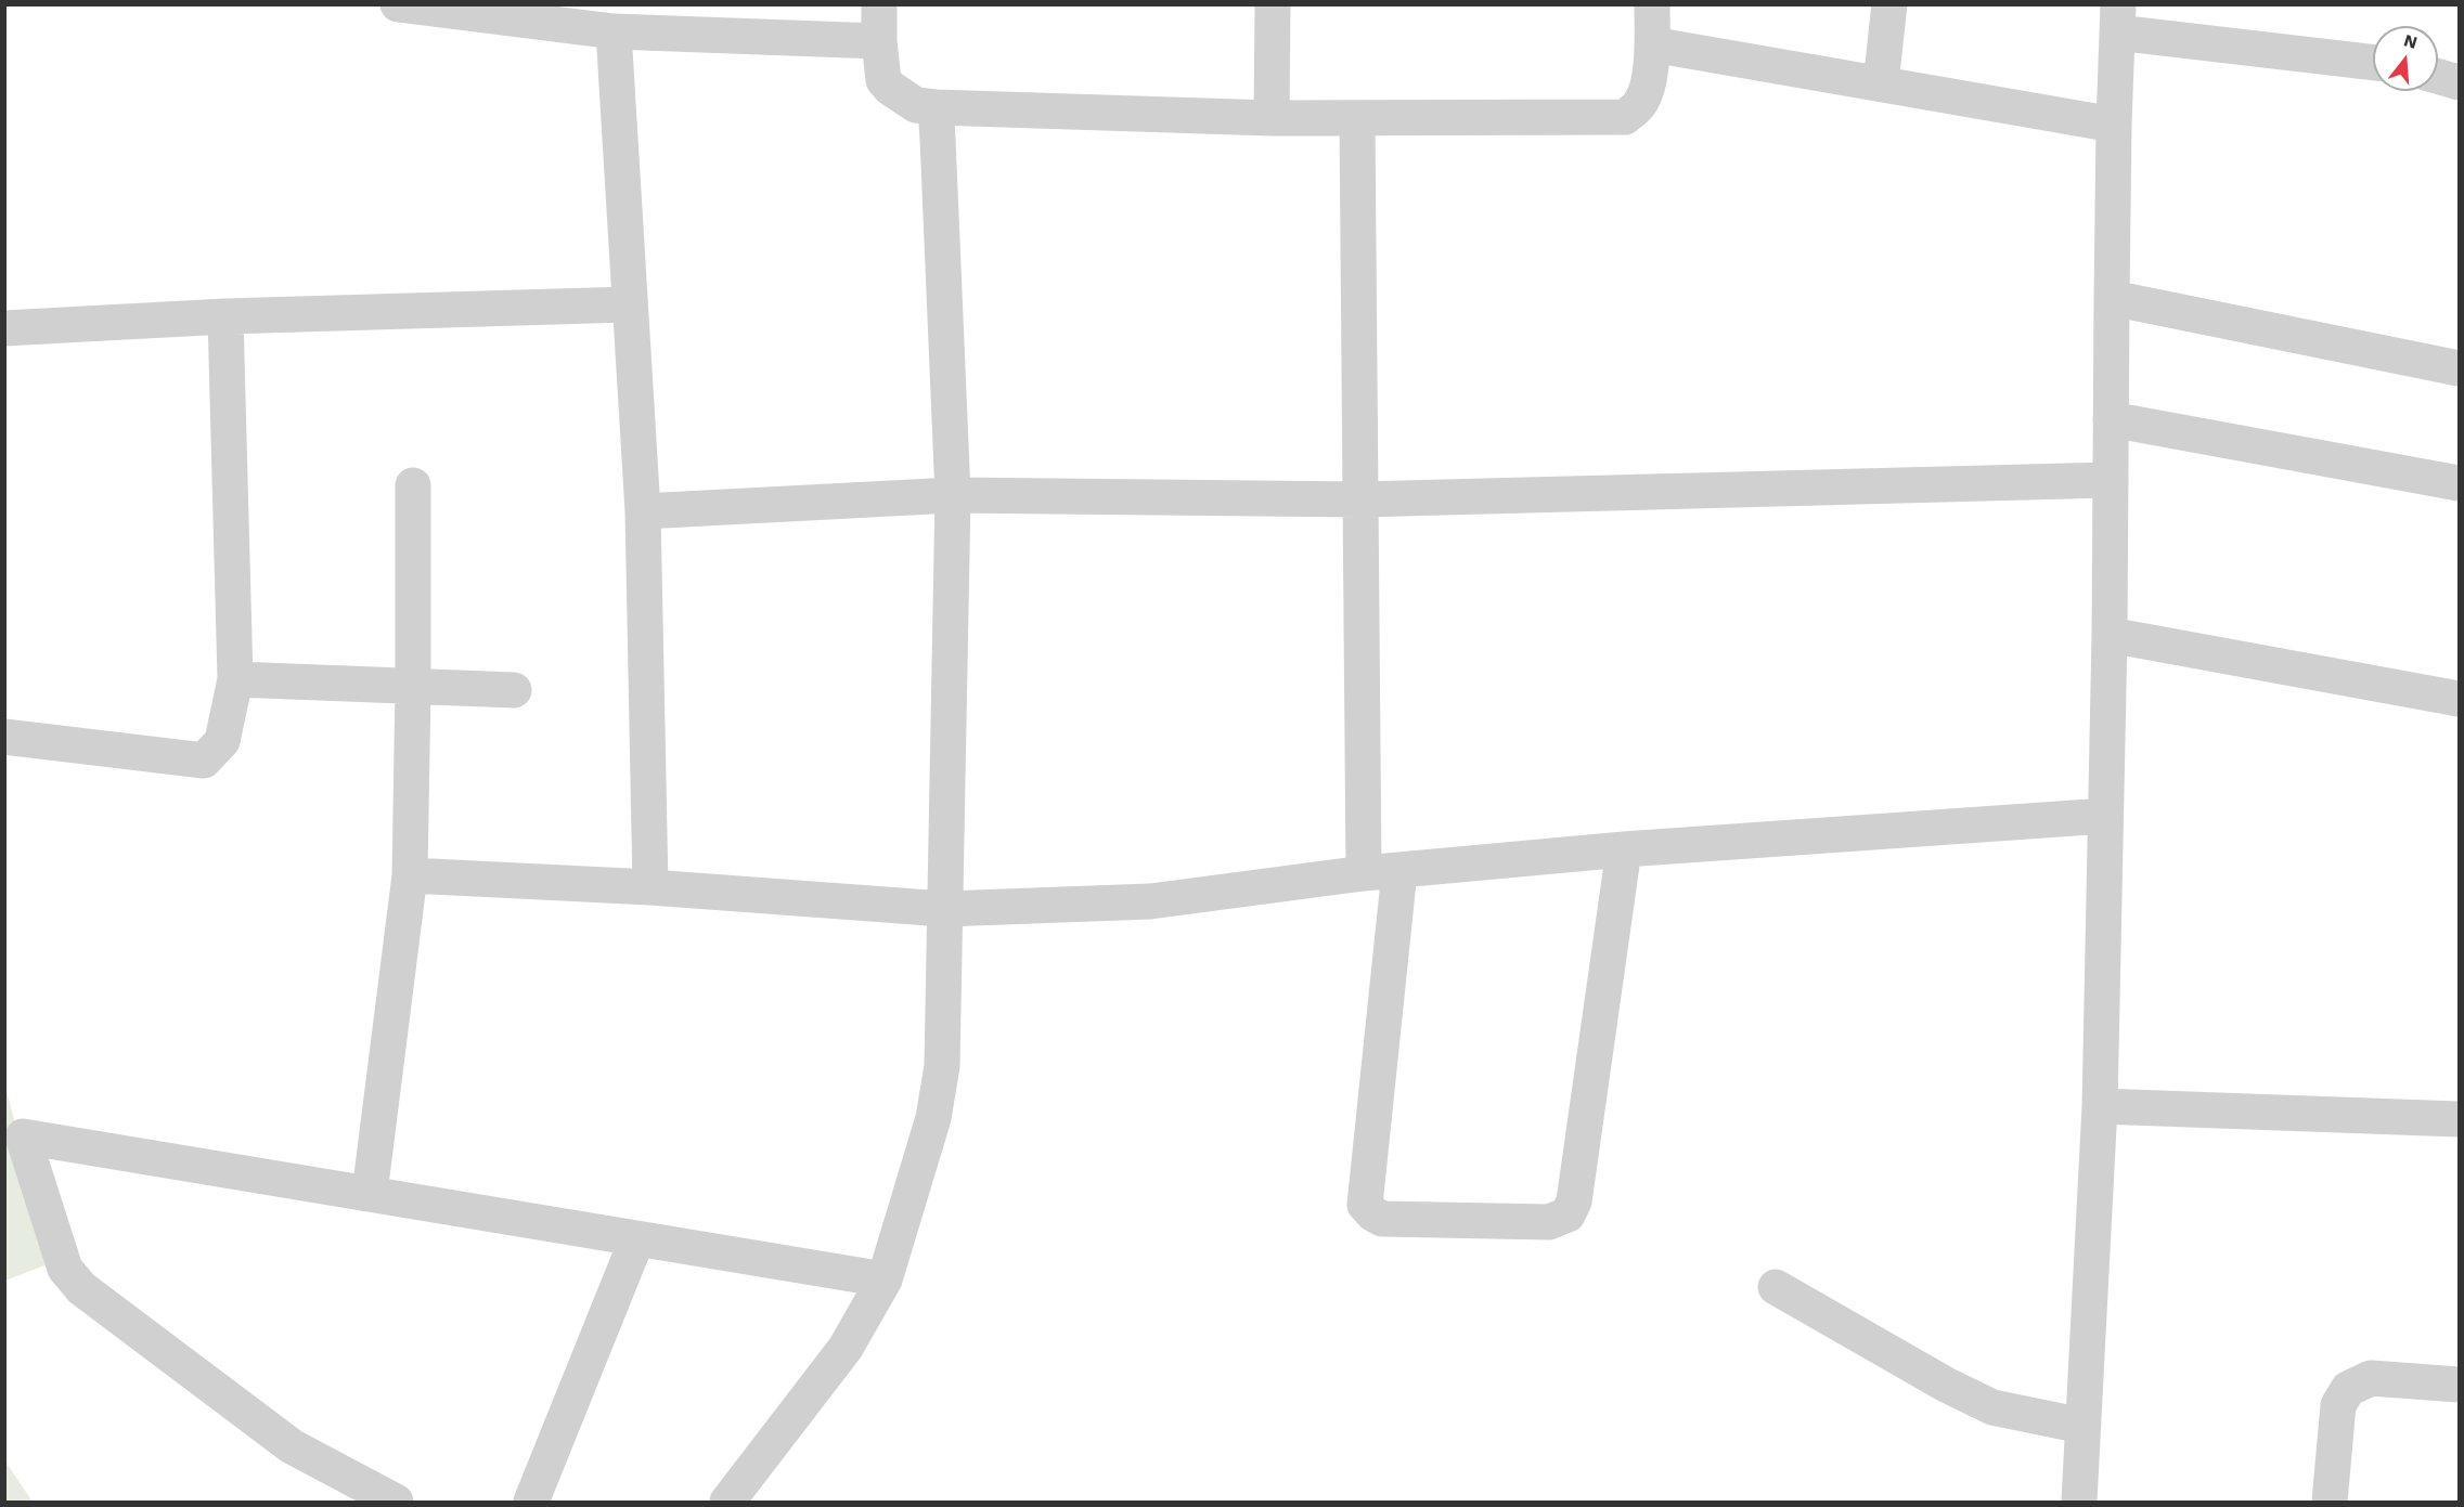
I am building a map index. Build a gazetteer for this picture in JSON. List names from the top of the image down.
{
  "north": "top"
}
